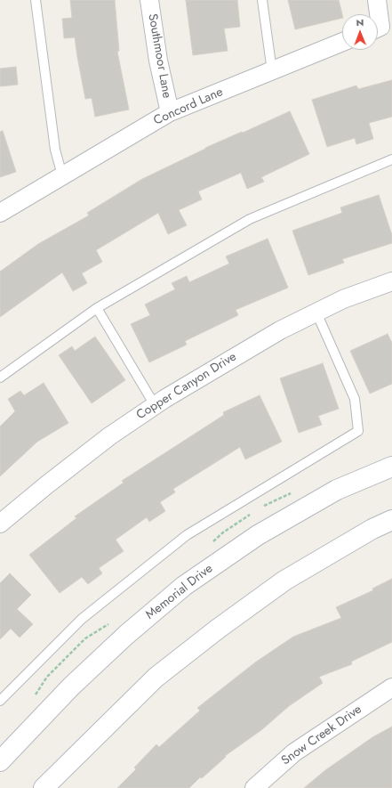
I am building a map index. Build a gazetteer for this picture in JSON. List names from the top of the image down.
{
  "streets": {
    "main road": ["Memorial Drive"],
    "street": [
      "Southmoor Lane",
      "Concord Lane",
      "Copper Canyon Drive",
      "Snow Creek Drive"
    ]
  },
  "crossings": [
    ["Southmoor Lane", "Concord Lane"]
  ],
  "north": "top"
}
